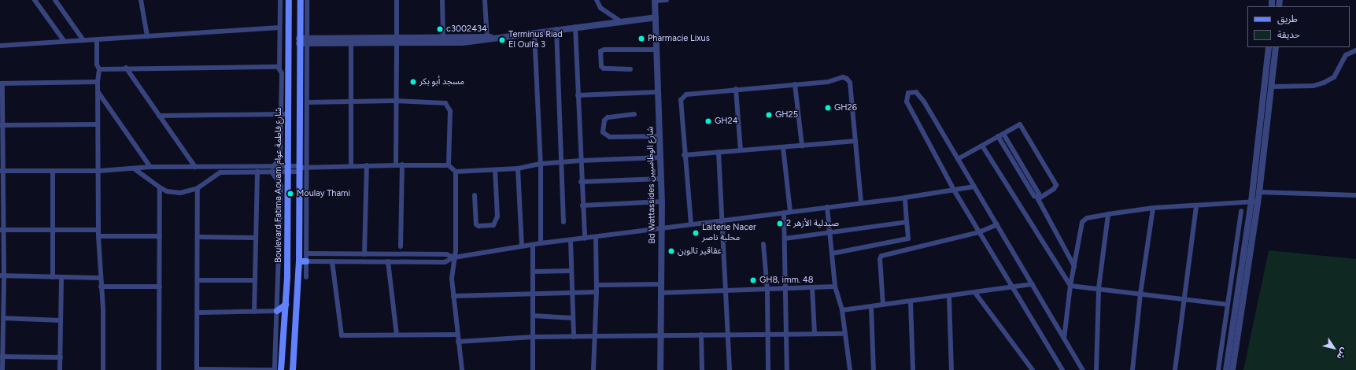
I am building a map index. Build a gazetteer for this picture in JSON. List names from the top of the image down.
{
  "streets": {
    "main road": ["Boulevard Fatima Aouam شارع فاطمة عوام"],
    "street": ["Bd Wattassides شارع الوطاسيين"]
  },
  "places": [
    "c3002434",
    "Pharmacie Lixus",
    "Terminus Riad El Oulfa 3",
    "مسجد أبو بكر",
    "GH26",
    "GH25",
    "GH24",
    "Moulay Thami",
    "صيدلية الأزهر 2",
    "Laiterie Nacer محلبة ناصر",
    "عقاقير تالوين",
    "GH8, imm. 48"
  ],
  "legend": ["طريق", "حديقة"],
  "north": "bottom right"
}
